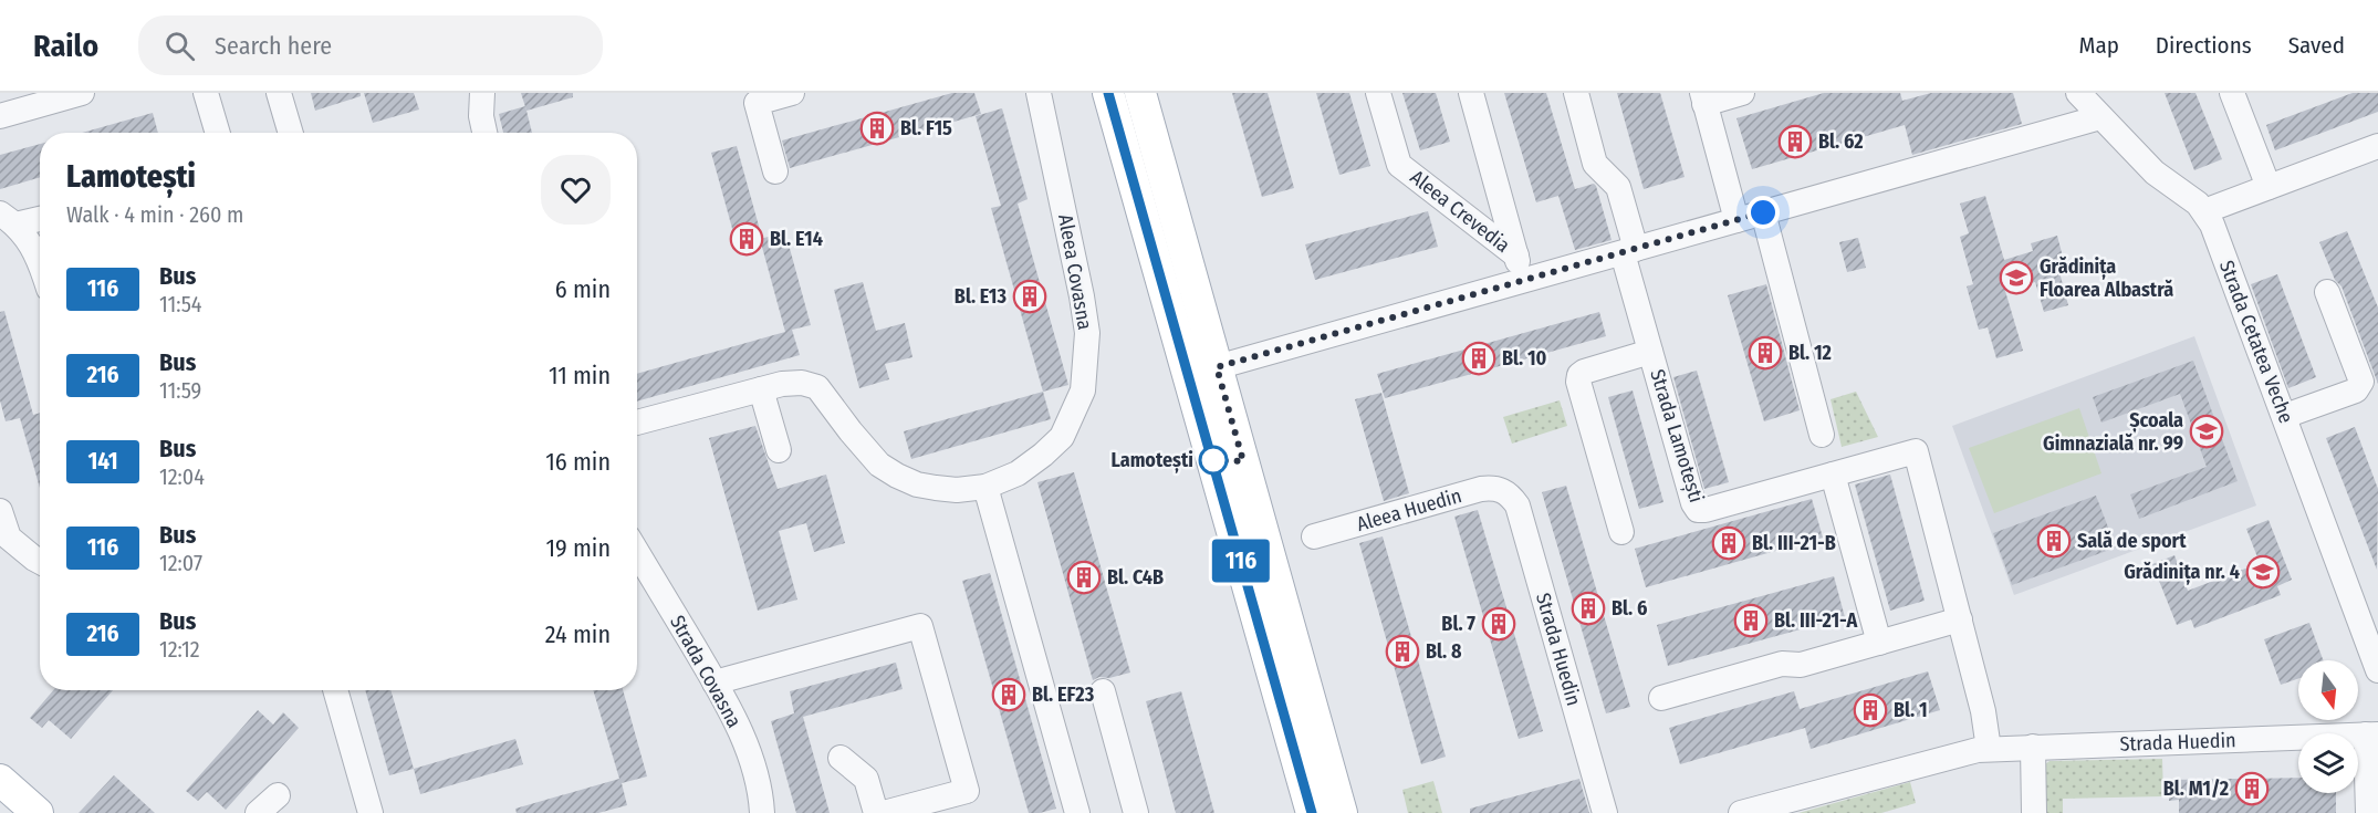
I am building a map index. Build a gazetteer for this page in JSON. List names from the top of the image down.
{
  "streets": {
    "street": [
      "Aleea Crevedia",
      "Aleea Covasna",
      "Strada Cetatea Veche",
      "Strada Lamotești",
      "Aleea Huedin",
      "Strada Huedin",
      "Strada Covasna"
    ]
  },
  "crossings": [
    ["Aleea Huedin", "Strada Huedin"]
  ],
  "places": {
    "building": [
      "Bl. F15",
      "Bl. 62",
      "Bl. E14",
      "Bl. E13",
      "Bl. 12",
      "Bl. 10",
      "Sală de sport",
      "Bl. III-21-B",
      "Bl. C4B",
      "Bl. 6",
      "Bl. III-21-A",
      "Bl. 7",
      "Bl. 8",
      "Bl. EF23",
      "Bl. 1",
      "Bl. M1/2"
    ],
    "school or university": ["Grădinița Floarea Albastră", "Școala Gimnazială nr. 99", "Grădinița nr. 4"],
    "other": ["Lamotești"]
  },
  "lines": ["bus line 116"],
  "north": "bottom",
  "page": {
    "header": "Railo",
    "search": "Search here",
    "nav": ["Map", "Directions", "Saved"],
    "on_map": "116",
    "heading": ["Lamotești", "Walk · 4 min · 260 m"],
    "list": [
      {
        "mark": "116",
        "name": "Bus",
        "note": "11:54",
        "value": "6 min"
      },
      {
        "mark": "216",
        "name": "Bus",
        "note": "11:59",
        "value": "11 min"
      },
      {
        "mark": "141",
        "name": "Bus",
        "note": "12:04",
        "value": "16 min"
      },
      {
        "mark": "116",
        "name": "Bus",
        "note": "12:07",
        "value": "19 min"
      },
      {
        "mark": "216",
        "name": "Bus",
        "note": "12:12",
        "value": "24 min"
      }
    ]
  }
}
